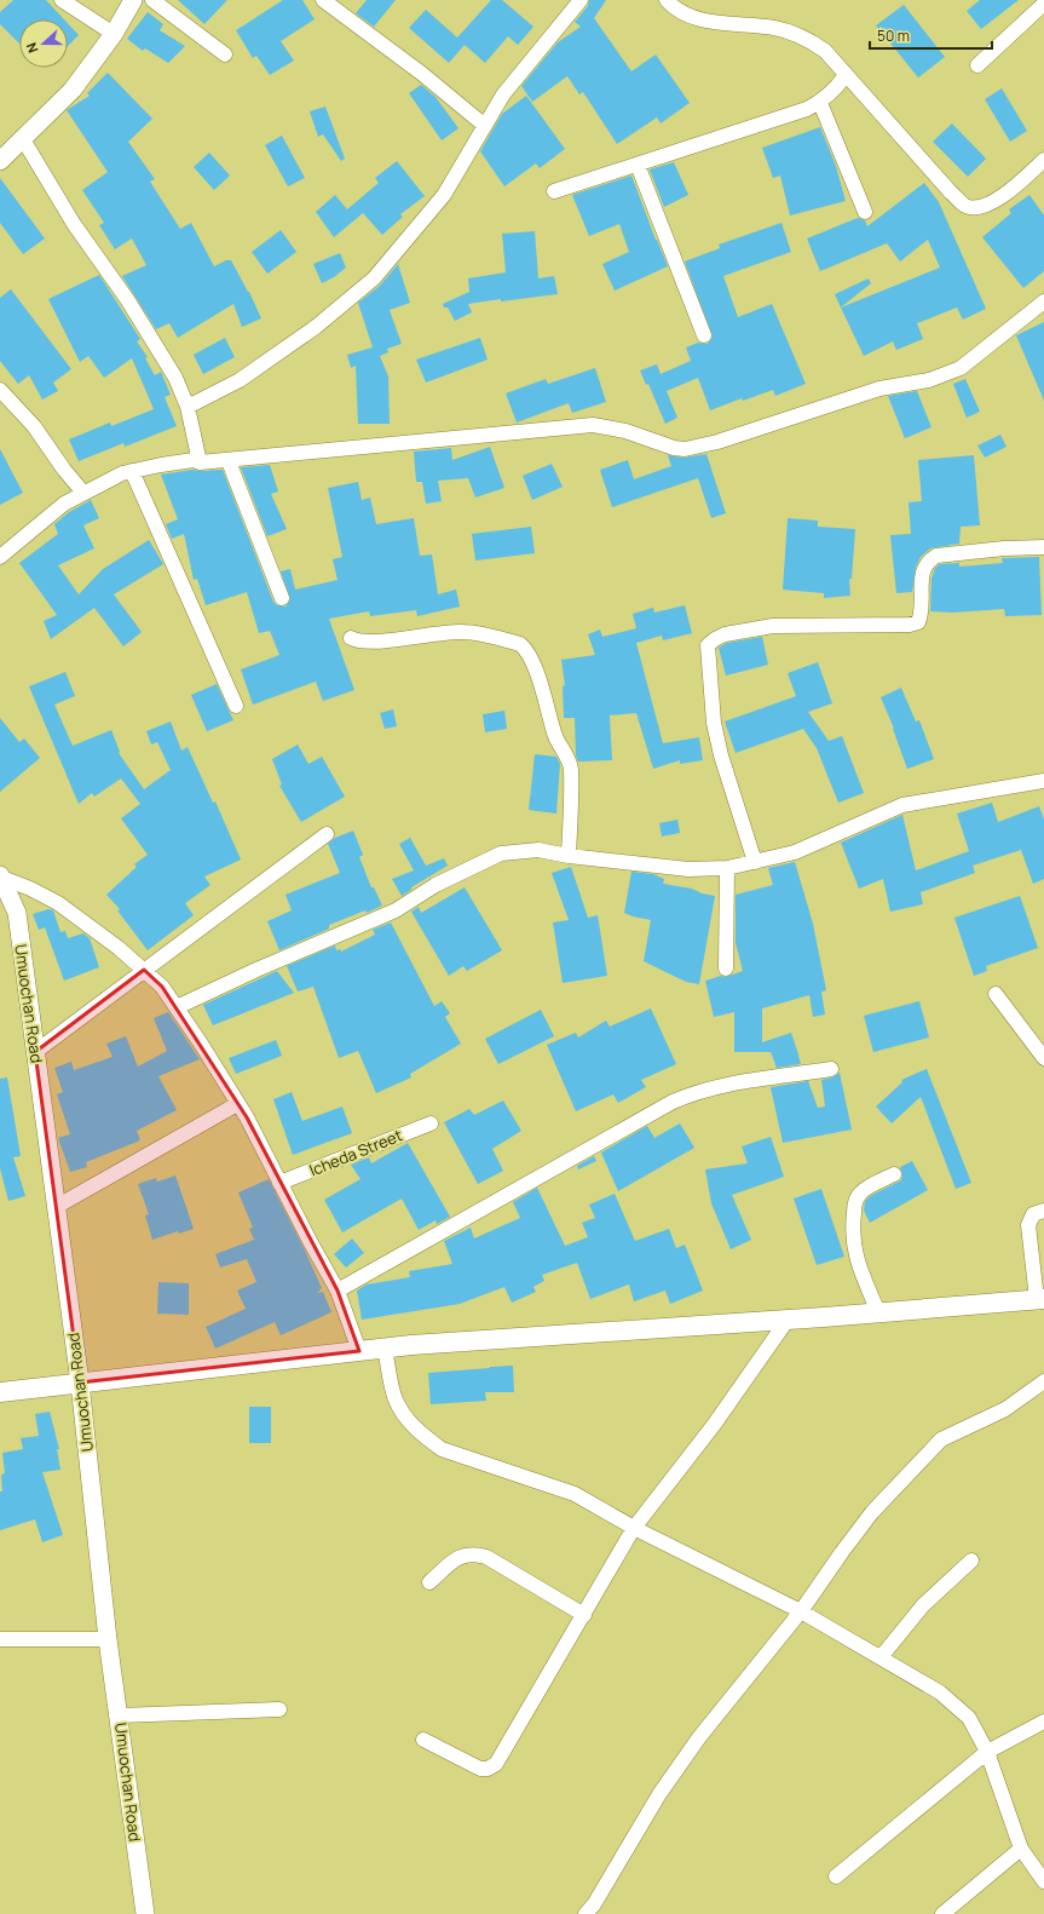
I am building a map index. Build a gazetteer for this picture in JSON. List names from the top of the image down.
{
  "streets": {
    "street": ["Umuochan Road", "Icheda Street"]
  },
  "scale_bar": "50 m",
  "north": "left"
}
